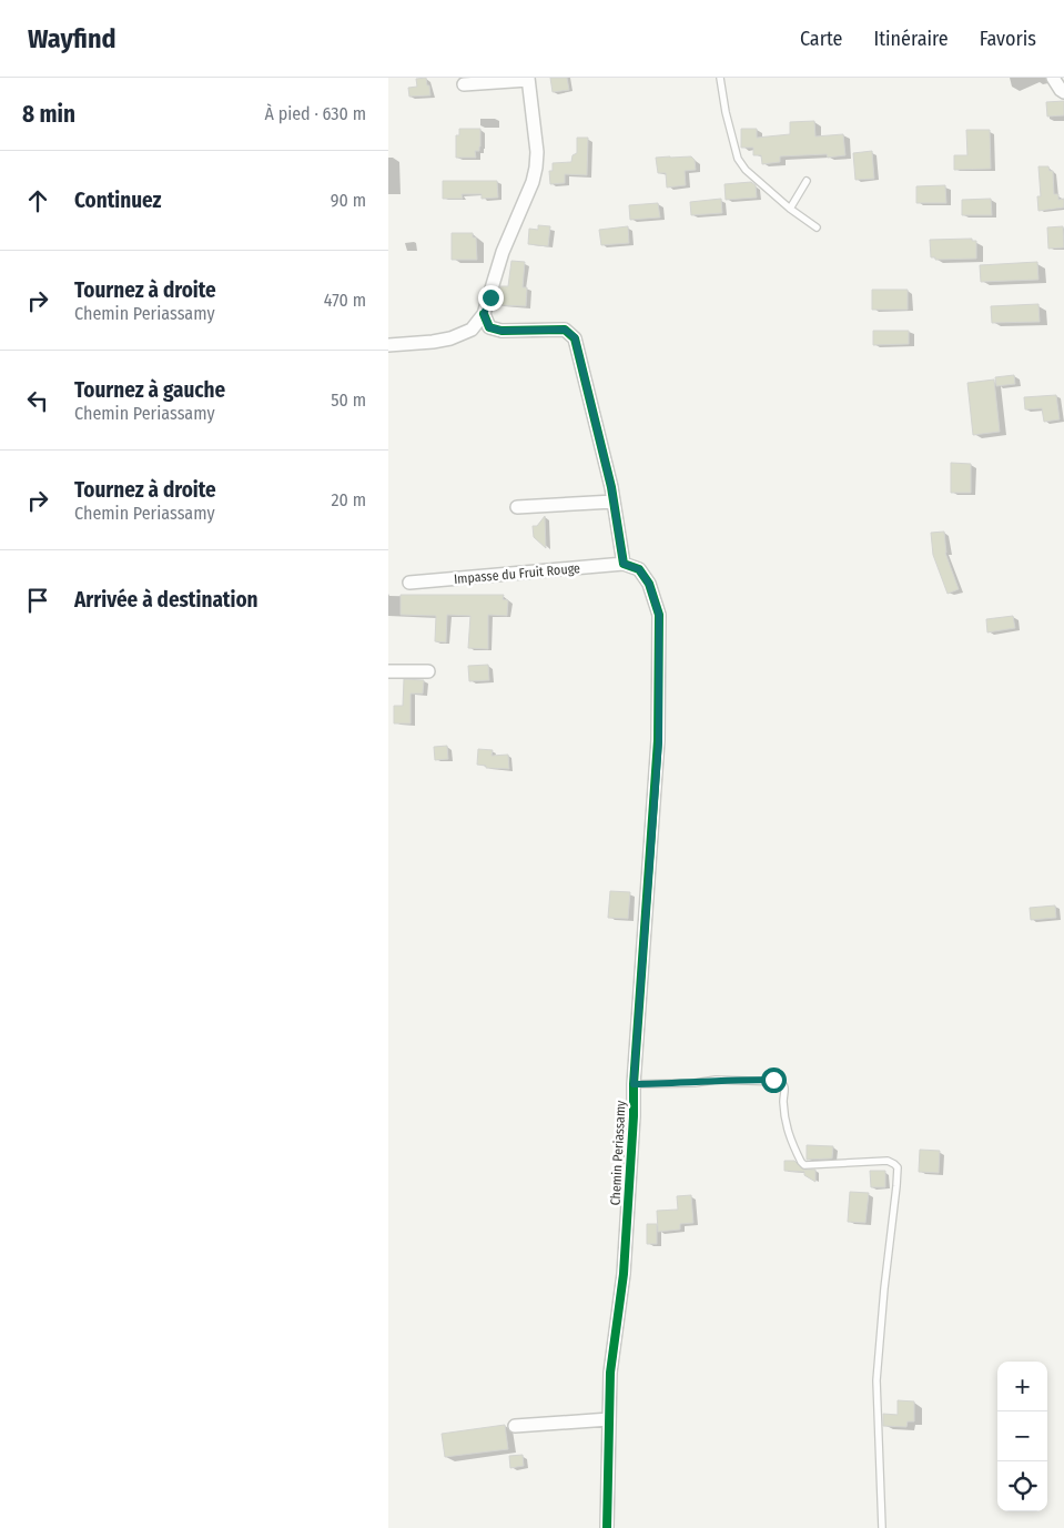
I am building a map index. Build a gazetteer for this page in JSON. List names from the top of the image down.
{
  "streets": {
    "street": ["Impasse du Fruit Rouge", "Chemin Periassamy"]
  },
  "crossings": [
    ["Impasse du Fruit Rouge", "Chemin Periassamy"]
  ],
  "page": {
    "header": "Wayfind",
    "nav": ["Carte", "Itinéraire", "Favoris"],
    "heading": ["8 min", "À pied · 630 m"],
    "list": [
      ["Continuez", "90 m"],
      ["Tournez à droite", "Chemin Periassamy", "470 m"],
      ["Tournez à gauche", "Chemin Periassamy", "50 m"],
      ["Tournez à droite", "Chemin Periassamy", "20 m"],
      "Arrivée à destination"
    ],
    "map_buttons": ["+", "−"]
  }
}
